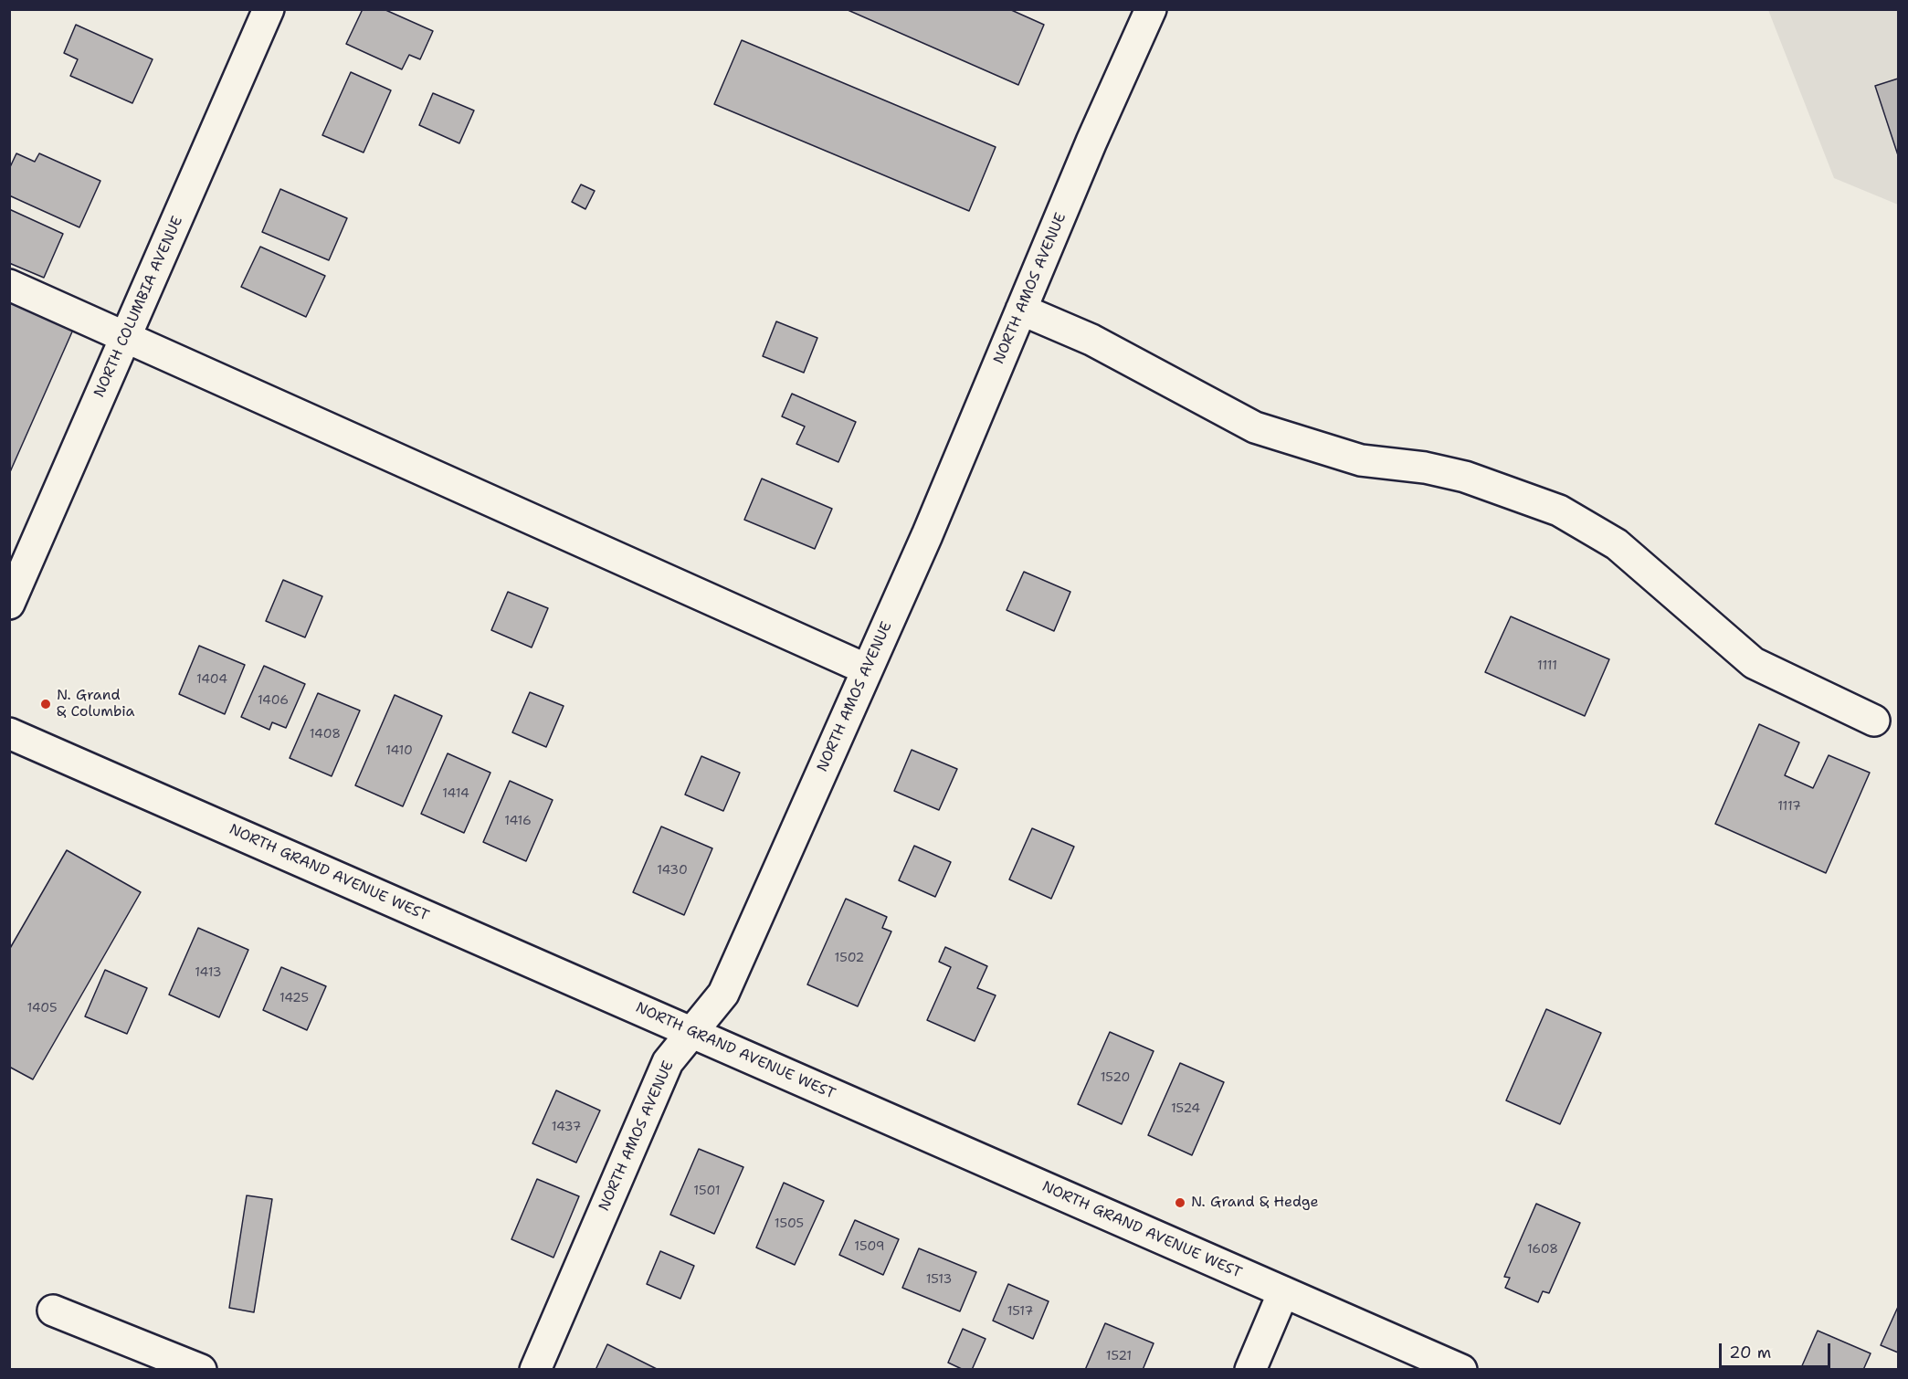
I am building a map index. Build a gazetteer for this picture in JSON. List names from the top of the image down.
{
  "streets": {
    "street": ["NORTH AMOS AVENUE", "NORTH COLUMBIA AVENUE", "NORTH GRAND AVENUE WEST"]
  },
  "crossings": [
    ["NORTH AMOS AVENUE", "NORTH GRAND AVENUE WEST"]
  ],
  "places": ["N. Grand & Columbia", "N. Grand & Hedge"],
  "house_numbers": [
    "1111",
    "1404",
    "1406",
    "1408",
    "1410",
    "1414",
    "1117",
    "1416",
    "1430",
    "1502",
    "1413",
    "1425",
    "1405",
    "1520",
    "1524",
    "1437",
    "1501",
    "1505",
    "1509",
    "1608",
    "1513",
    "1517",
    "1521"
  ],
  "scale_bar": "20 m"
}
